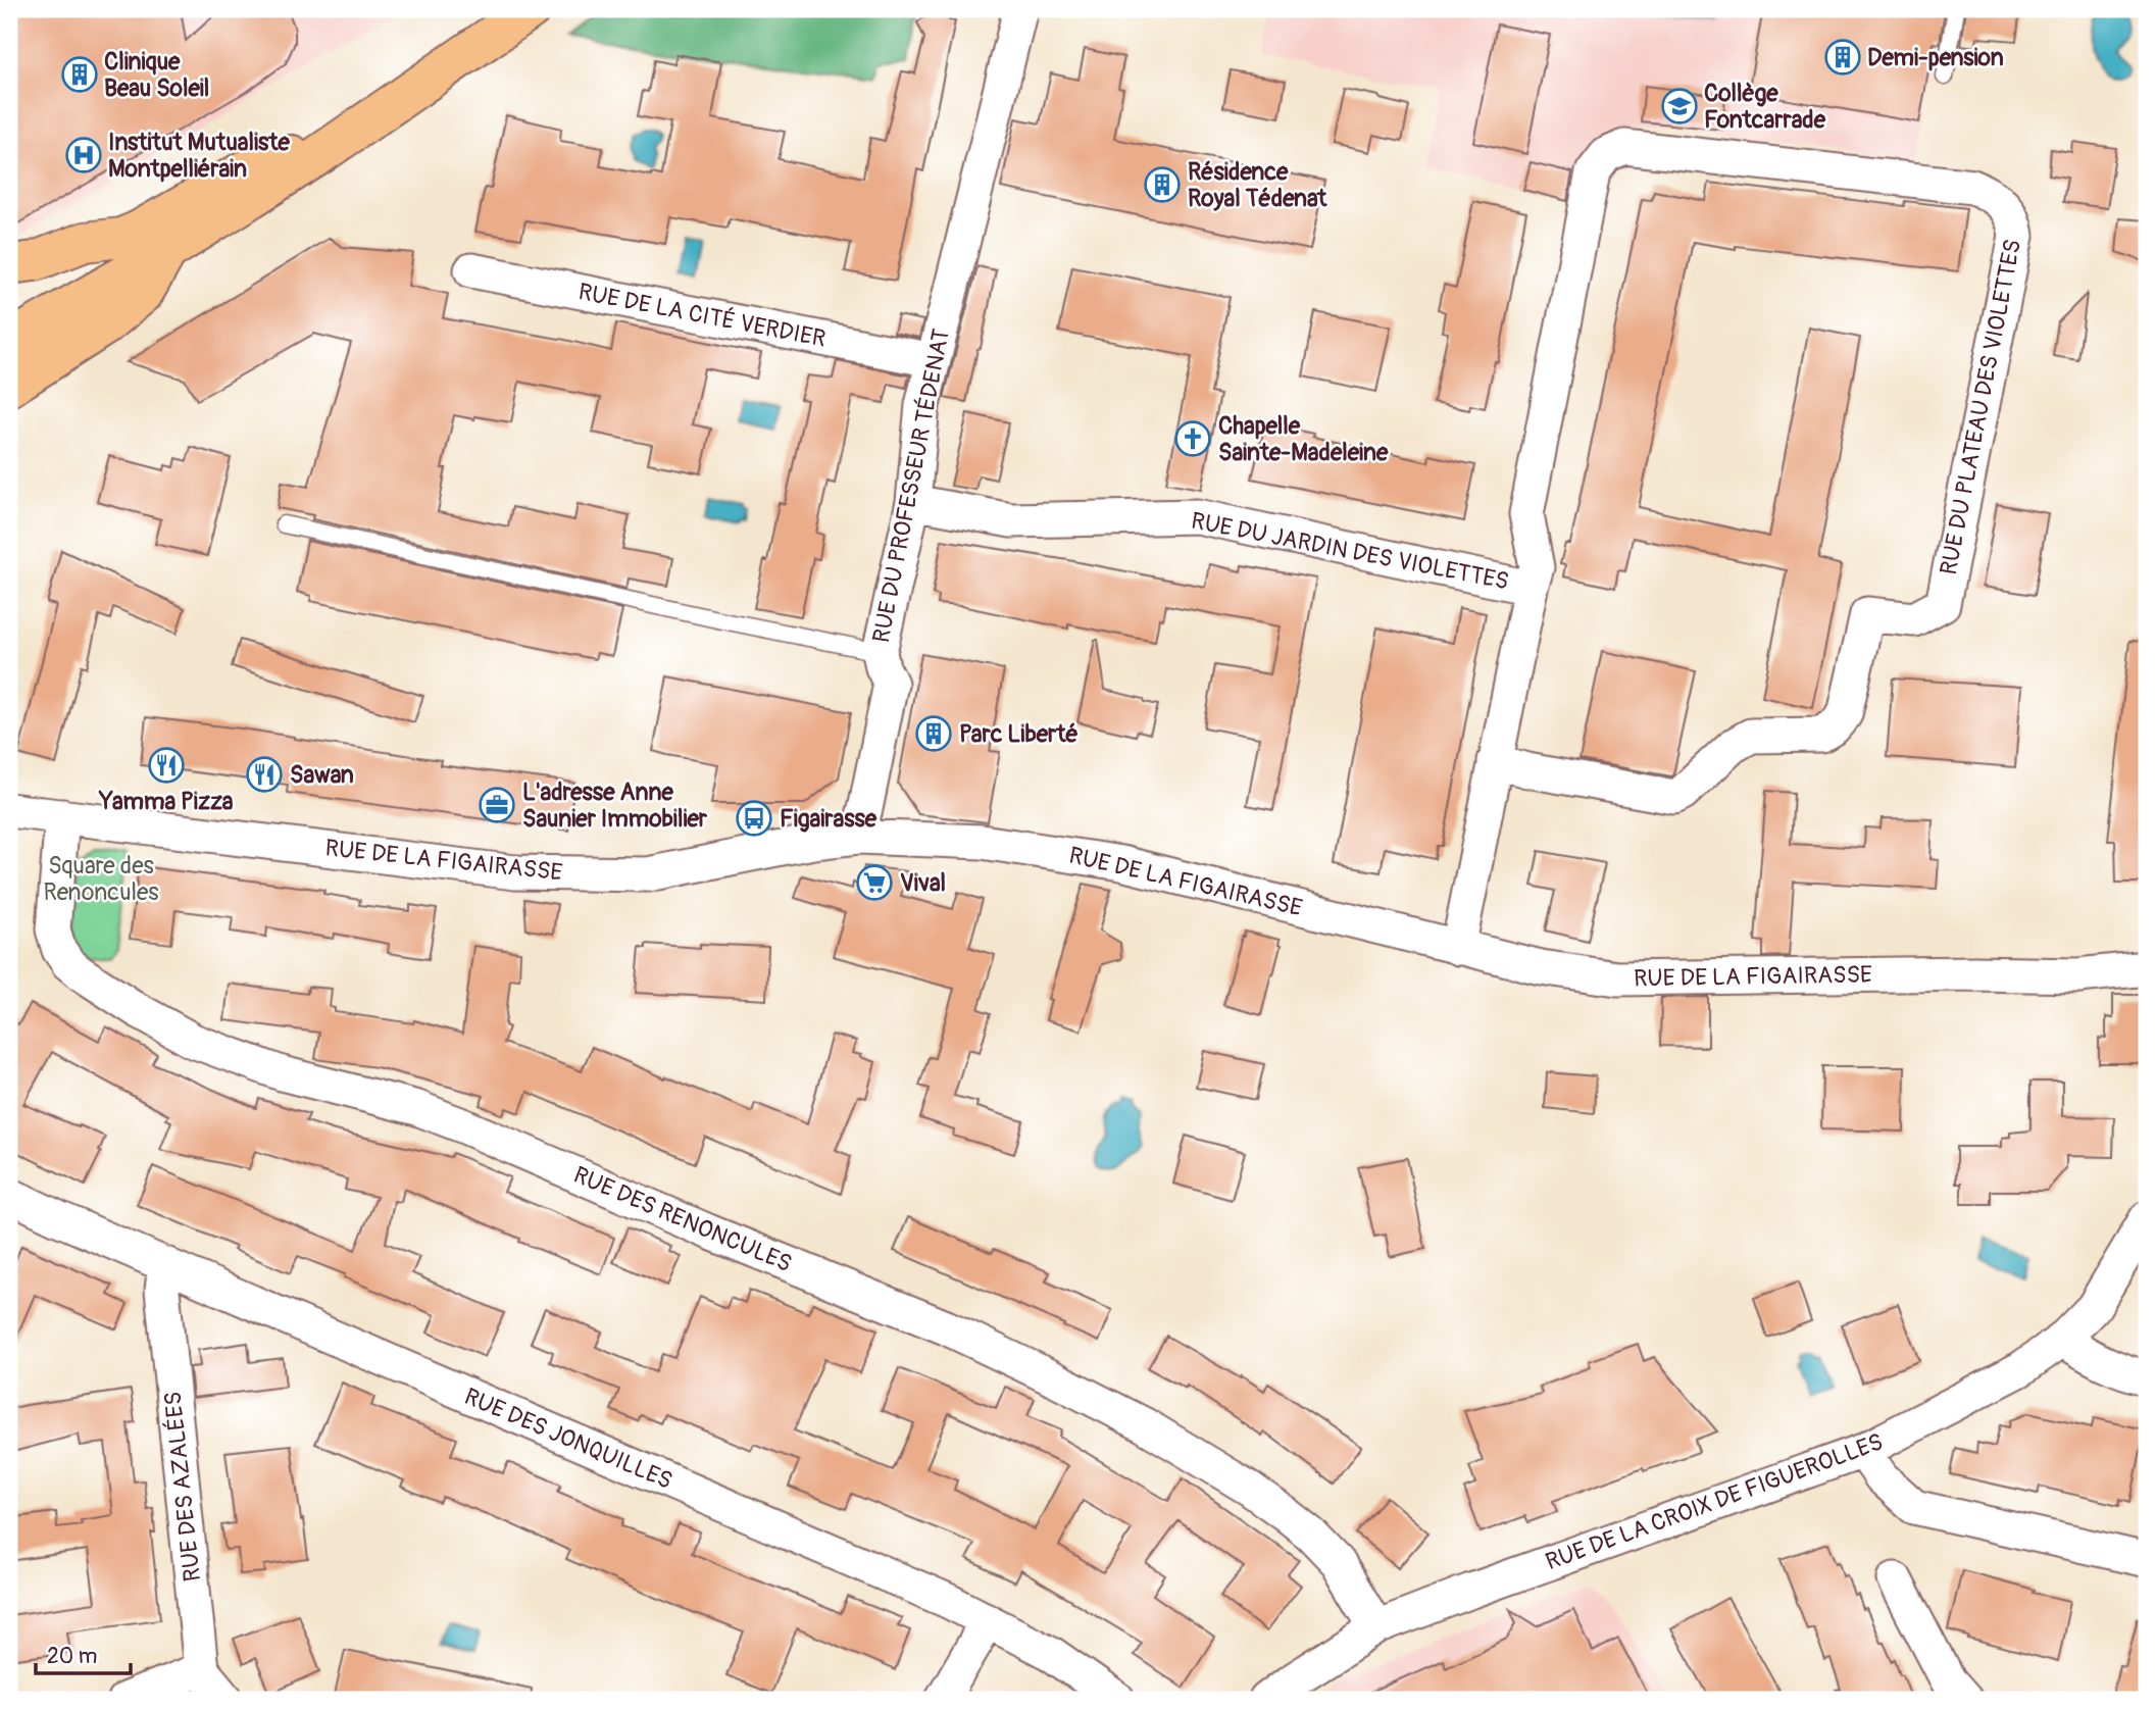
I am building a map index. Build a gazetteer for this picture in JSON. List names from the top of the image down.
{
  "streets": {
    "street": [
      "RUE DE LA CITÉ VERDIER",
      "RUE DU PLATEAU DES VIOLETTES",
      "RUE DU PROFESSEUR TÉDENAT",
      "RUE DU JARDIN DES VIOLETTES",
      "RUE DE LA FIGAIRASSE",
      "RUE DES RENONCULES",
      "RUE DES JONQUILLES",
      "RUE DES AZALÉES",
      "RUE DE LA CROIX DE FIGUEROLLES"
    ]
  },
  "crossings": [
    ["RUE DE LA CITÉ VERDIER", "RUE DU PROFESSEUR TÉDENAT"],
    ["RUE DU PLATEAU DES VIOLETTES", "RUE DU JARDIN DES VIOLETTES"],
    ["RUE DU PLATEAU DES VIOLETTES", "RUE DE LA FIGAIRASSE"],
    ["RUE DU PROFESSEUR TÉDENAT", "RUE DU JARDIN DES VIOLETTES"],
    ["RUE DU PROFESSEUR TÉDENAT", "RUE DE LA FIGAIRASSE"],
    ["RUE DE LA FIGAIRASSE", "RUE DES RENONCULES"],
    ["RUE DES RENONCULES", "RUE DE LA CROIX DE FIGUEROLLES"],
    ["RUE DES JONQUILLES", "RUE DES AZALÉES"]
  ],
  "parks": ["Square des Renoncules"],
  "places": {
    "building": [
      "Demi-pension",
      "Clinique Beau Soleil",
      "Résidence Royal Tédenat",
      "Parc Liberté"
    ],
    "school or university": ["Collège Fontcarrade"],
    "hospital": ["Institut Mutualiste Montpelliérain"],
    "church": ["Chapelle Sainte-Madeleine"],
    "restaurant": ["Yamma Pizza", "Sawan"],
    "office": ["L'adresse Anne Saunier Immobilier"],
    "bus stop": ["Figairasse"],
    "supermarket": ["Vival"]
  },
  "scale_bar": "20 m"
}
